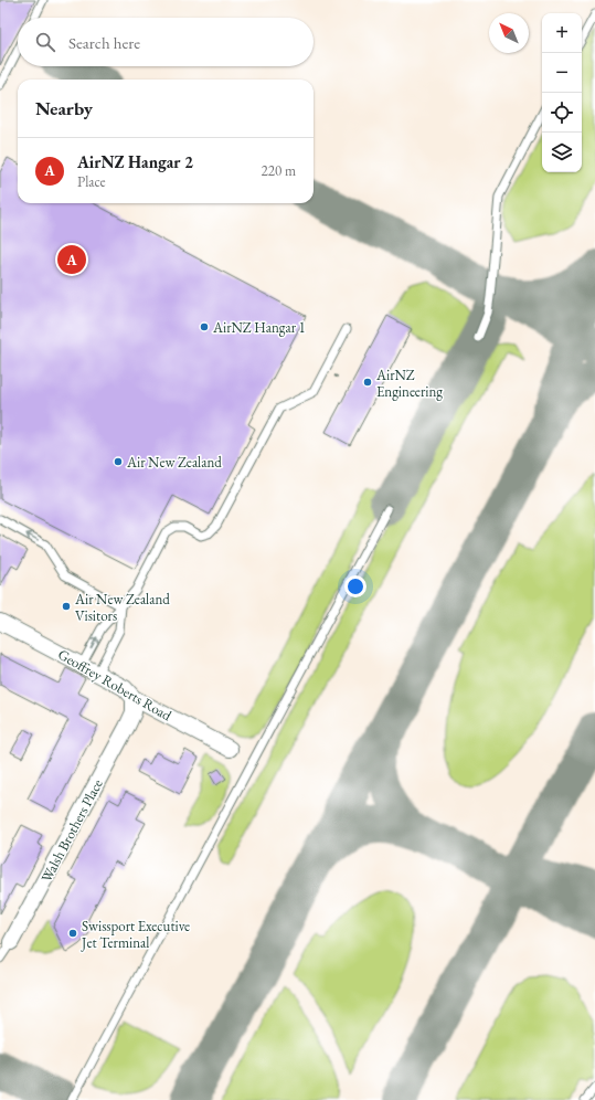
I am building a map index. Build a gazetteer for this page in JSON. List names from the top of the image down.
{
  "streets": {
    "street": ["Geoffrey Roberts Road", "Walsh Brothers Place"]
  },
  "crossings": [
    ["Geoffrey Roberts Road", "Walsh Brothers Place"]
  ],
  "places": [
    "AirNZ Hangar 1",
    "AirNZ Engineering",
    "Air New Zealand",
    "Air New Zealand Visitors",
    "Swissport Executive Jet Terminal"
  ],
  "north": "top left",
  "page": {
    "map_buttons": ["+", "−"],
    "search": "Search here",
    "heading": "Nearby",
    "list": [
      {
        "mark": "A",
        "name": "AirNZ Hangar 2",
        "note": "Place",
        "value": "220 m"
      }
    ],
    "pins": "A"
  }
}
